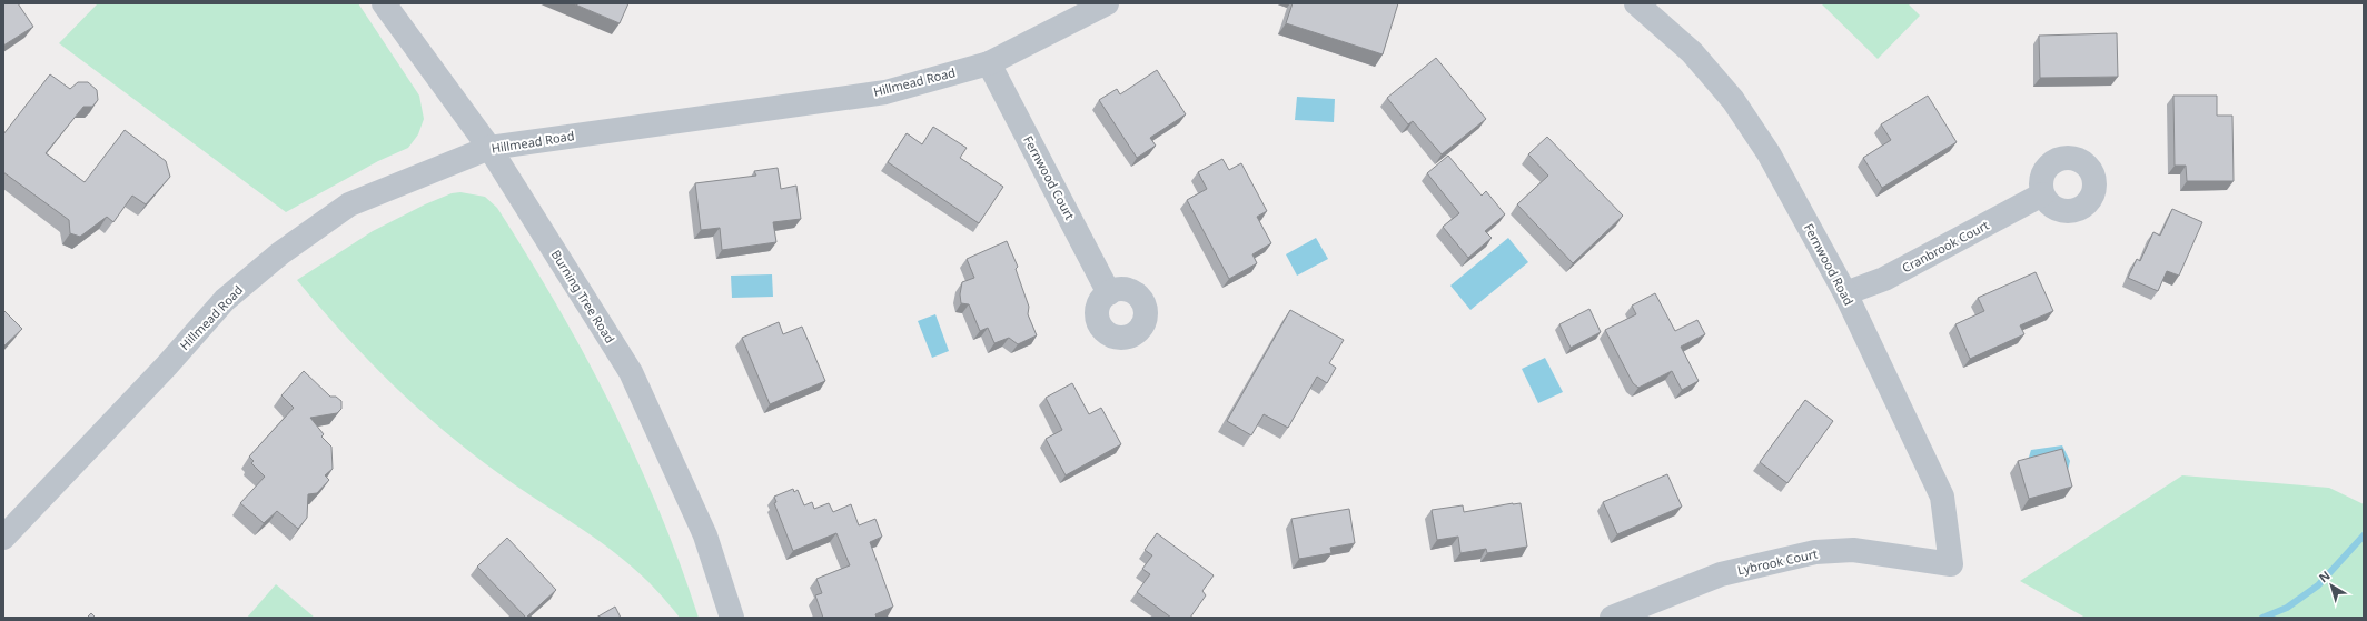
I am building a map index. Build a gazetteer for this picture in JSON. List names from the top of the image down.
{
  "streets": {
    "street": [
      "Hillmead Road",
      "Fernwood Court",
      "Cranbrook Court",
      "Fernwood Road",
      "Burning Tree Road",
      "Lybrook Court"
    ]
  },
  "crossings": [
    ["Hillmead Road", "Fernwood Court"],
    ["Hillmead Road", "Burning Tree Road"],
    ["Cranbrook Court", "Fernwood Road"],
    ["Fernwood Road", "Lybrook Court"]
  ],
  "north": "top left"
}
